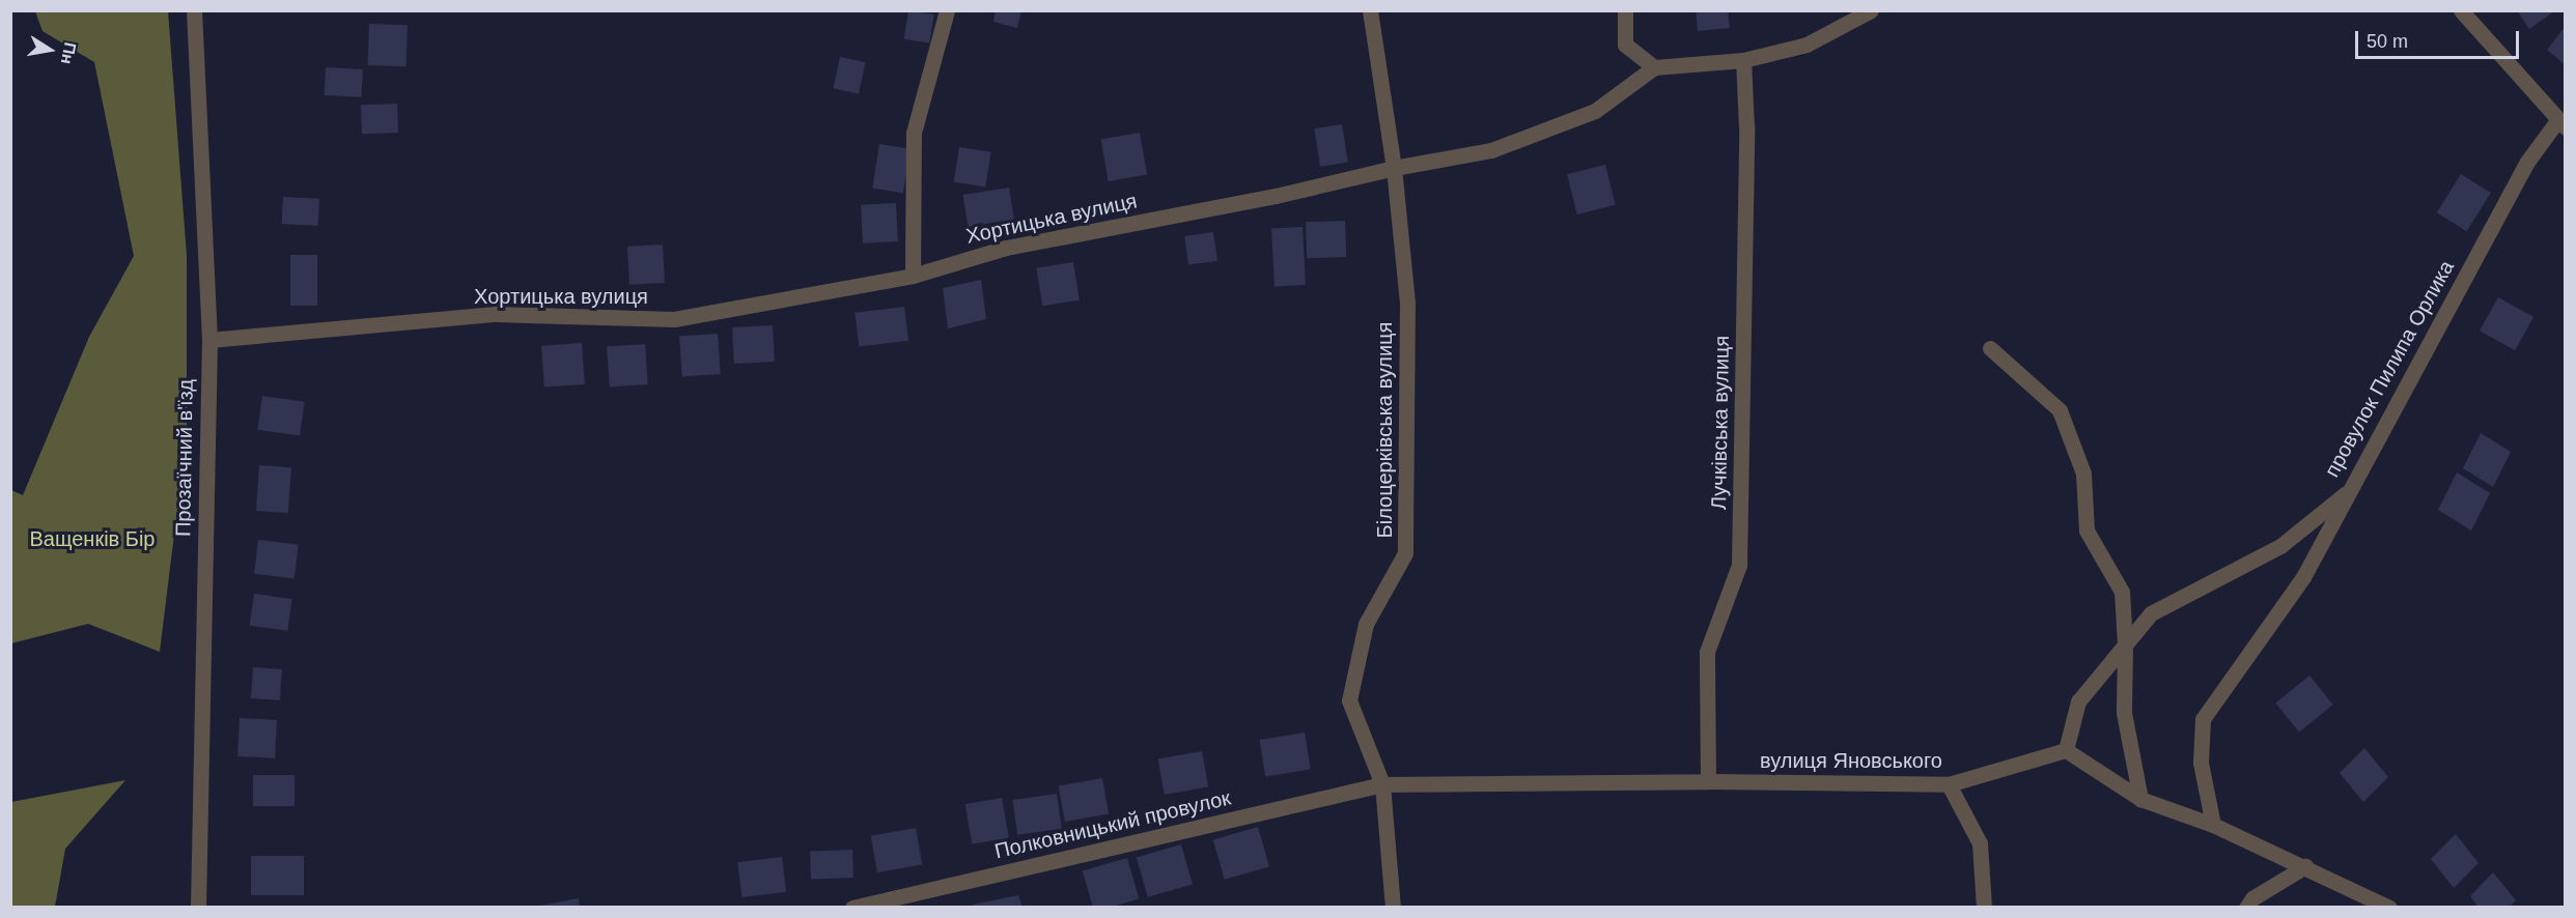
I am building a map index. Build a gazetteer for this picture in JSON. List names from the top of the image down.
{
  "streets": {
    "street": [
      "Хортицька вулиця",
      "провулок Пилипа Орлика",
      "Лучківська вулиця",
      "Білоцерківська вулиця",
      "Прозаїчний в'їзд",
      "вулиця Яновського",
      "Полковницький провулок"
    ]
  },
  "crossings": [
    ["Хортицька вулиця", "Білоцерківська вулиця"],
    ["Хортицька вулиця", "Прозаїчний в'їзд"],
    ["провулок Пилипа Орлика", "вулиця Яновського"],
    ["Лучківська вулиця", "вулиця Яновського"],
    ["Білоцерківська вулиця", "вулиця Яновського"],
    ["Білоцерківська вулиця", "Полковницький провулок"],
    ["вулиця Яновського", "Полковницький провулок"]
  ],
  "parks": ["Ващенків Бір"],
  "scale_bar": "50 m",
  "north": "right"
}
